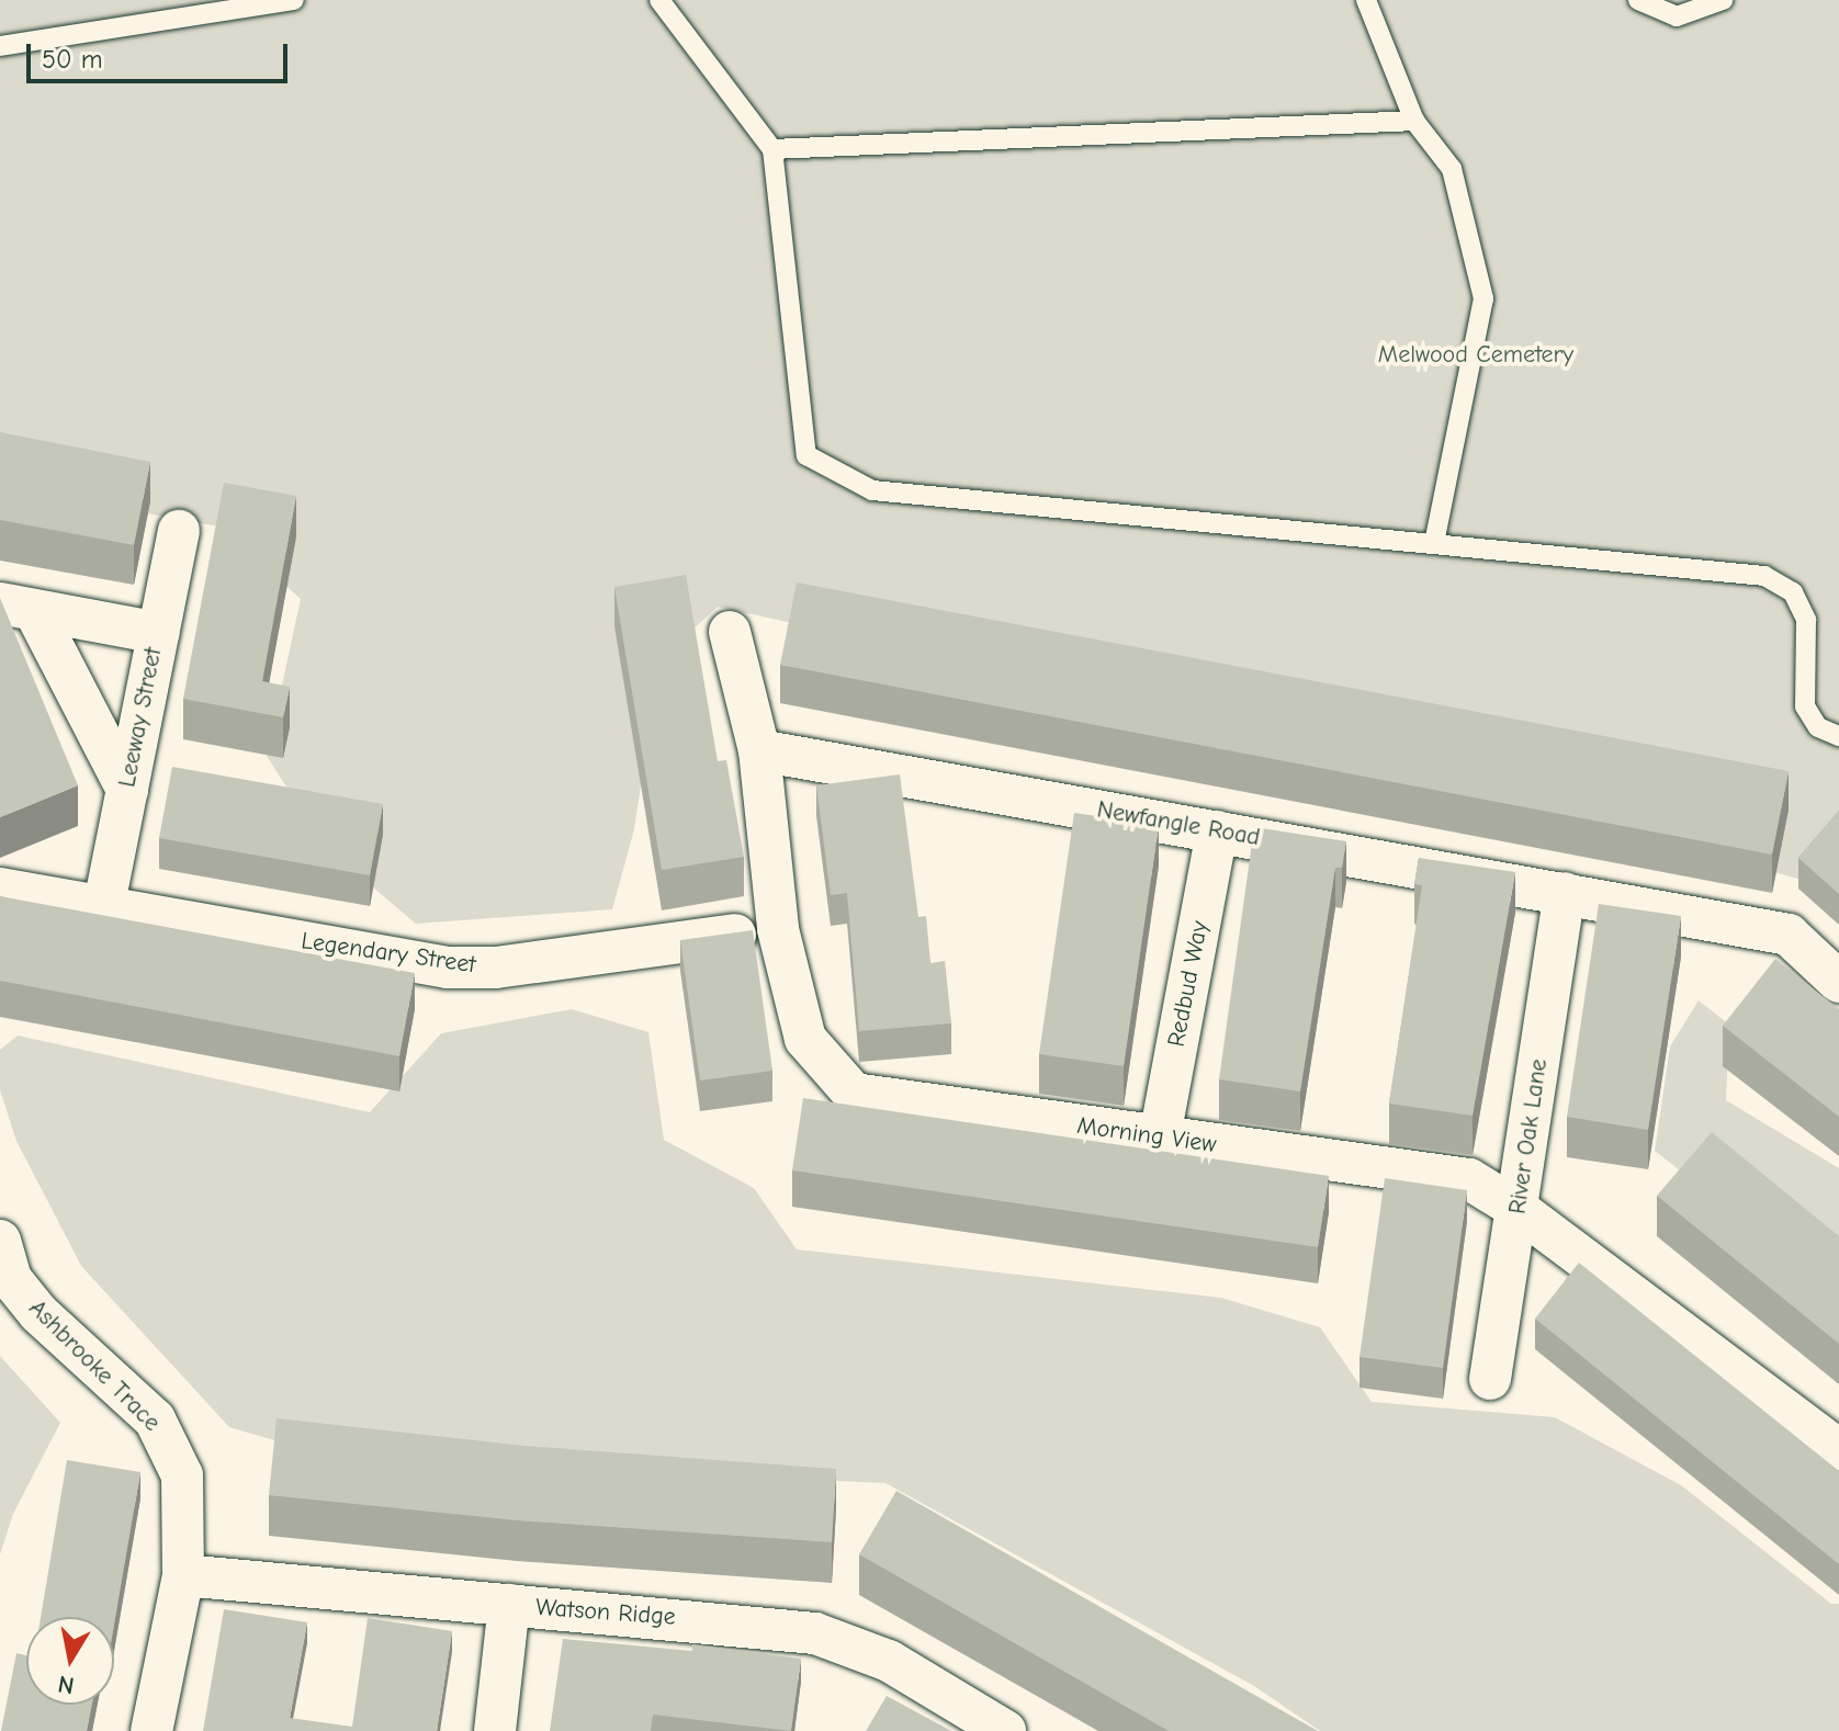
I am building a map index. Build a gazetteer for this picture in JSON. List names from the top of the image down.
{
  "streets": {
    "street": [
      "Leeway Street",
      "Newfangle Road",
      "Legendary Street",
      "Redbud Way",
      "Morning View",
      "River Oak Lane",
      "Ashbrooke Trace",
      "Watson Ridge"
    ]
  },
  "crossings": [
    ["Leeway Street", "Legendary Street"],
    ["Newfangle Road", "Redbud Way"],
    ["Newfangle Road", "Morning View"],
    ["Newfangle Road", "River Oak Lane"],
    ["Legendary Street", "Morning View"],
    ["Redbud Way", "Morning View"],
    ["Morning View", "River Oak Lane"],
    ["Ashbrooke Trace", "Watson Ridge"]
  ],
  "parks": ["Melwood Cemetery"],
  "scale_bar": "50 m",
  "north": "bottom"
}
